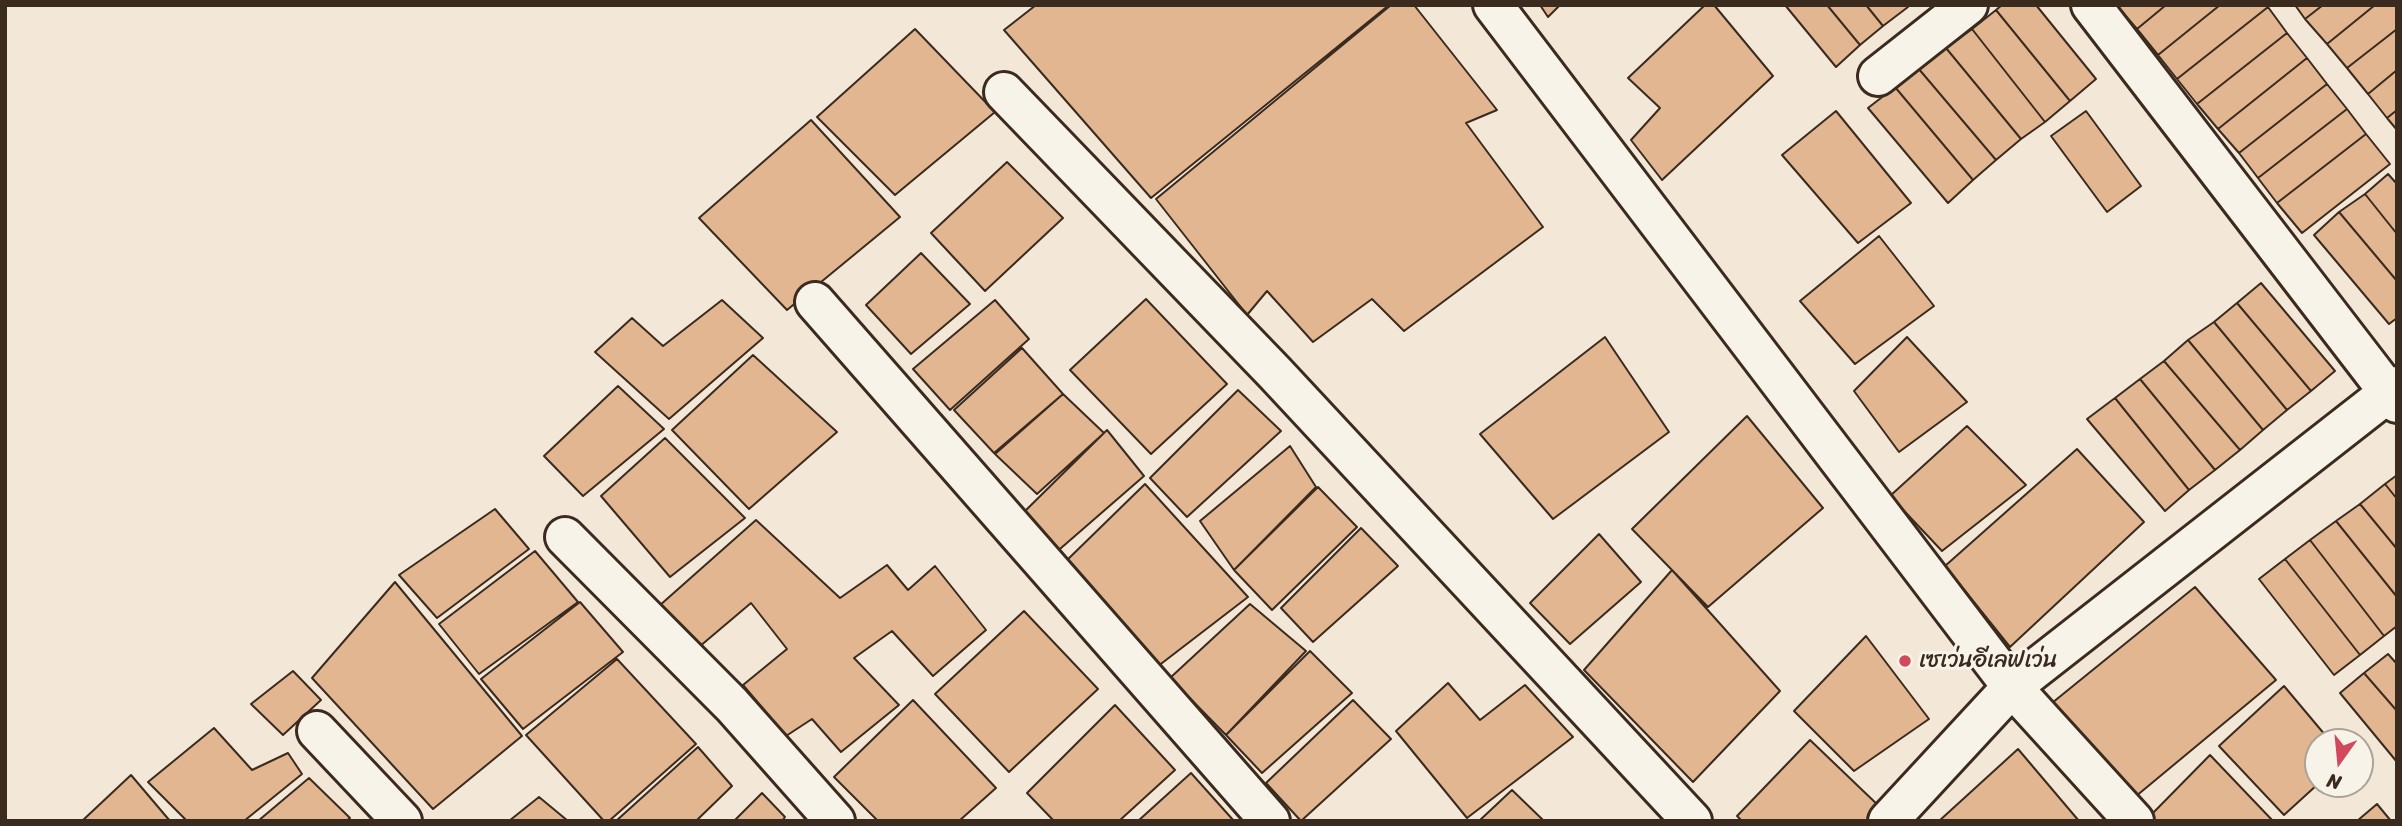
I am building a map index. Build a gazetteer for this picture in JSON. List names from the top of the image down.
{
  "places": ["เซเว่นอีเลฟเว่น"],
  "north": "bottom"
}
